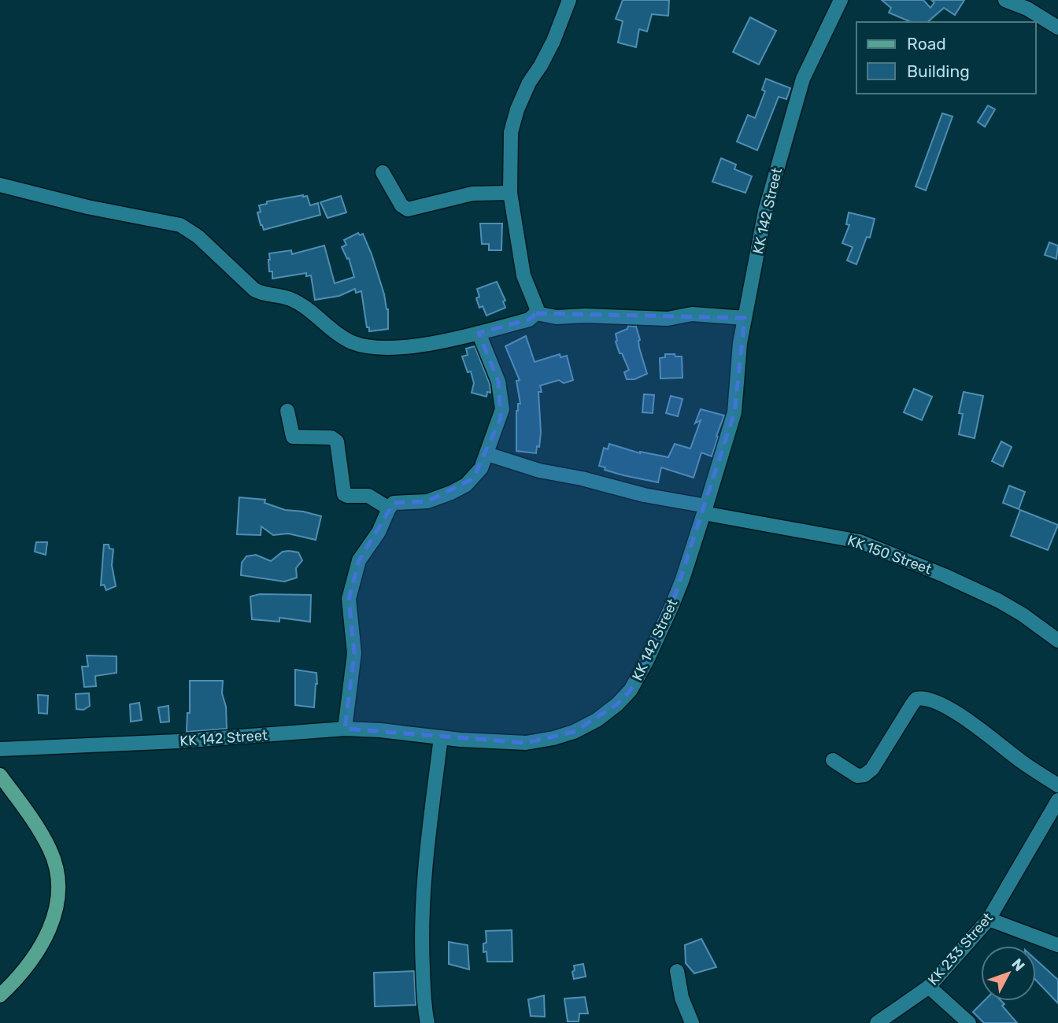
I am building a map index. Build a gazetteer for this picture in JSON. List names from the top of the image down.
{
  "streets": {
    "street": ["KK 142 Street", "KK 150 Street", "KK 233 Street"]
  },
  "crossings": [
    ["KK 142 Street", "KK 150 Street"]
  ],
  "legend": ["Road", "Building"],
  "north": "top right"
}
